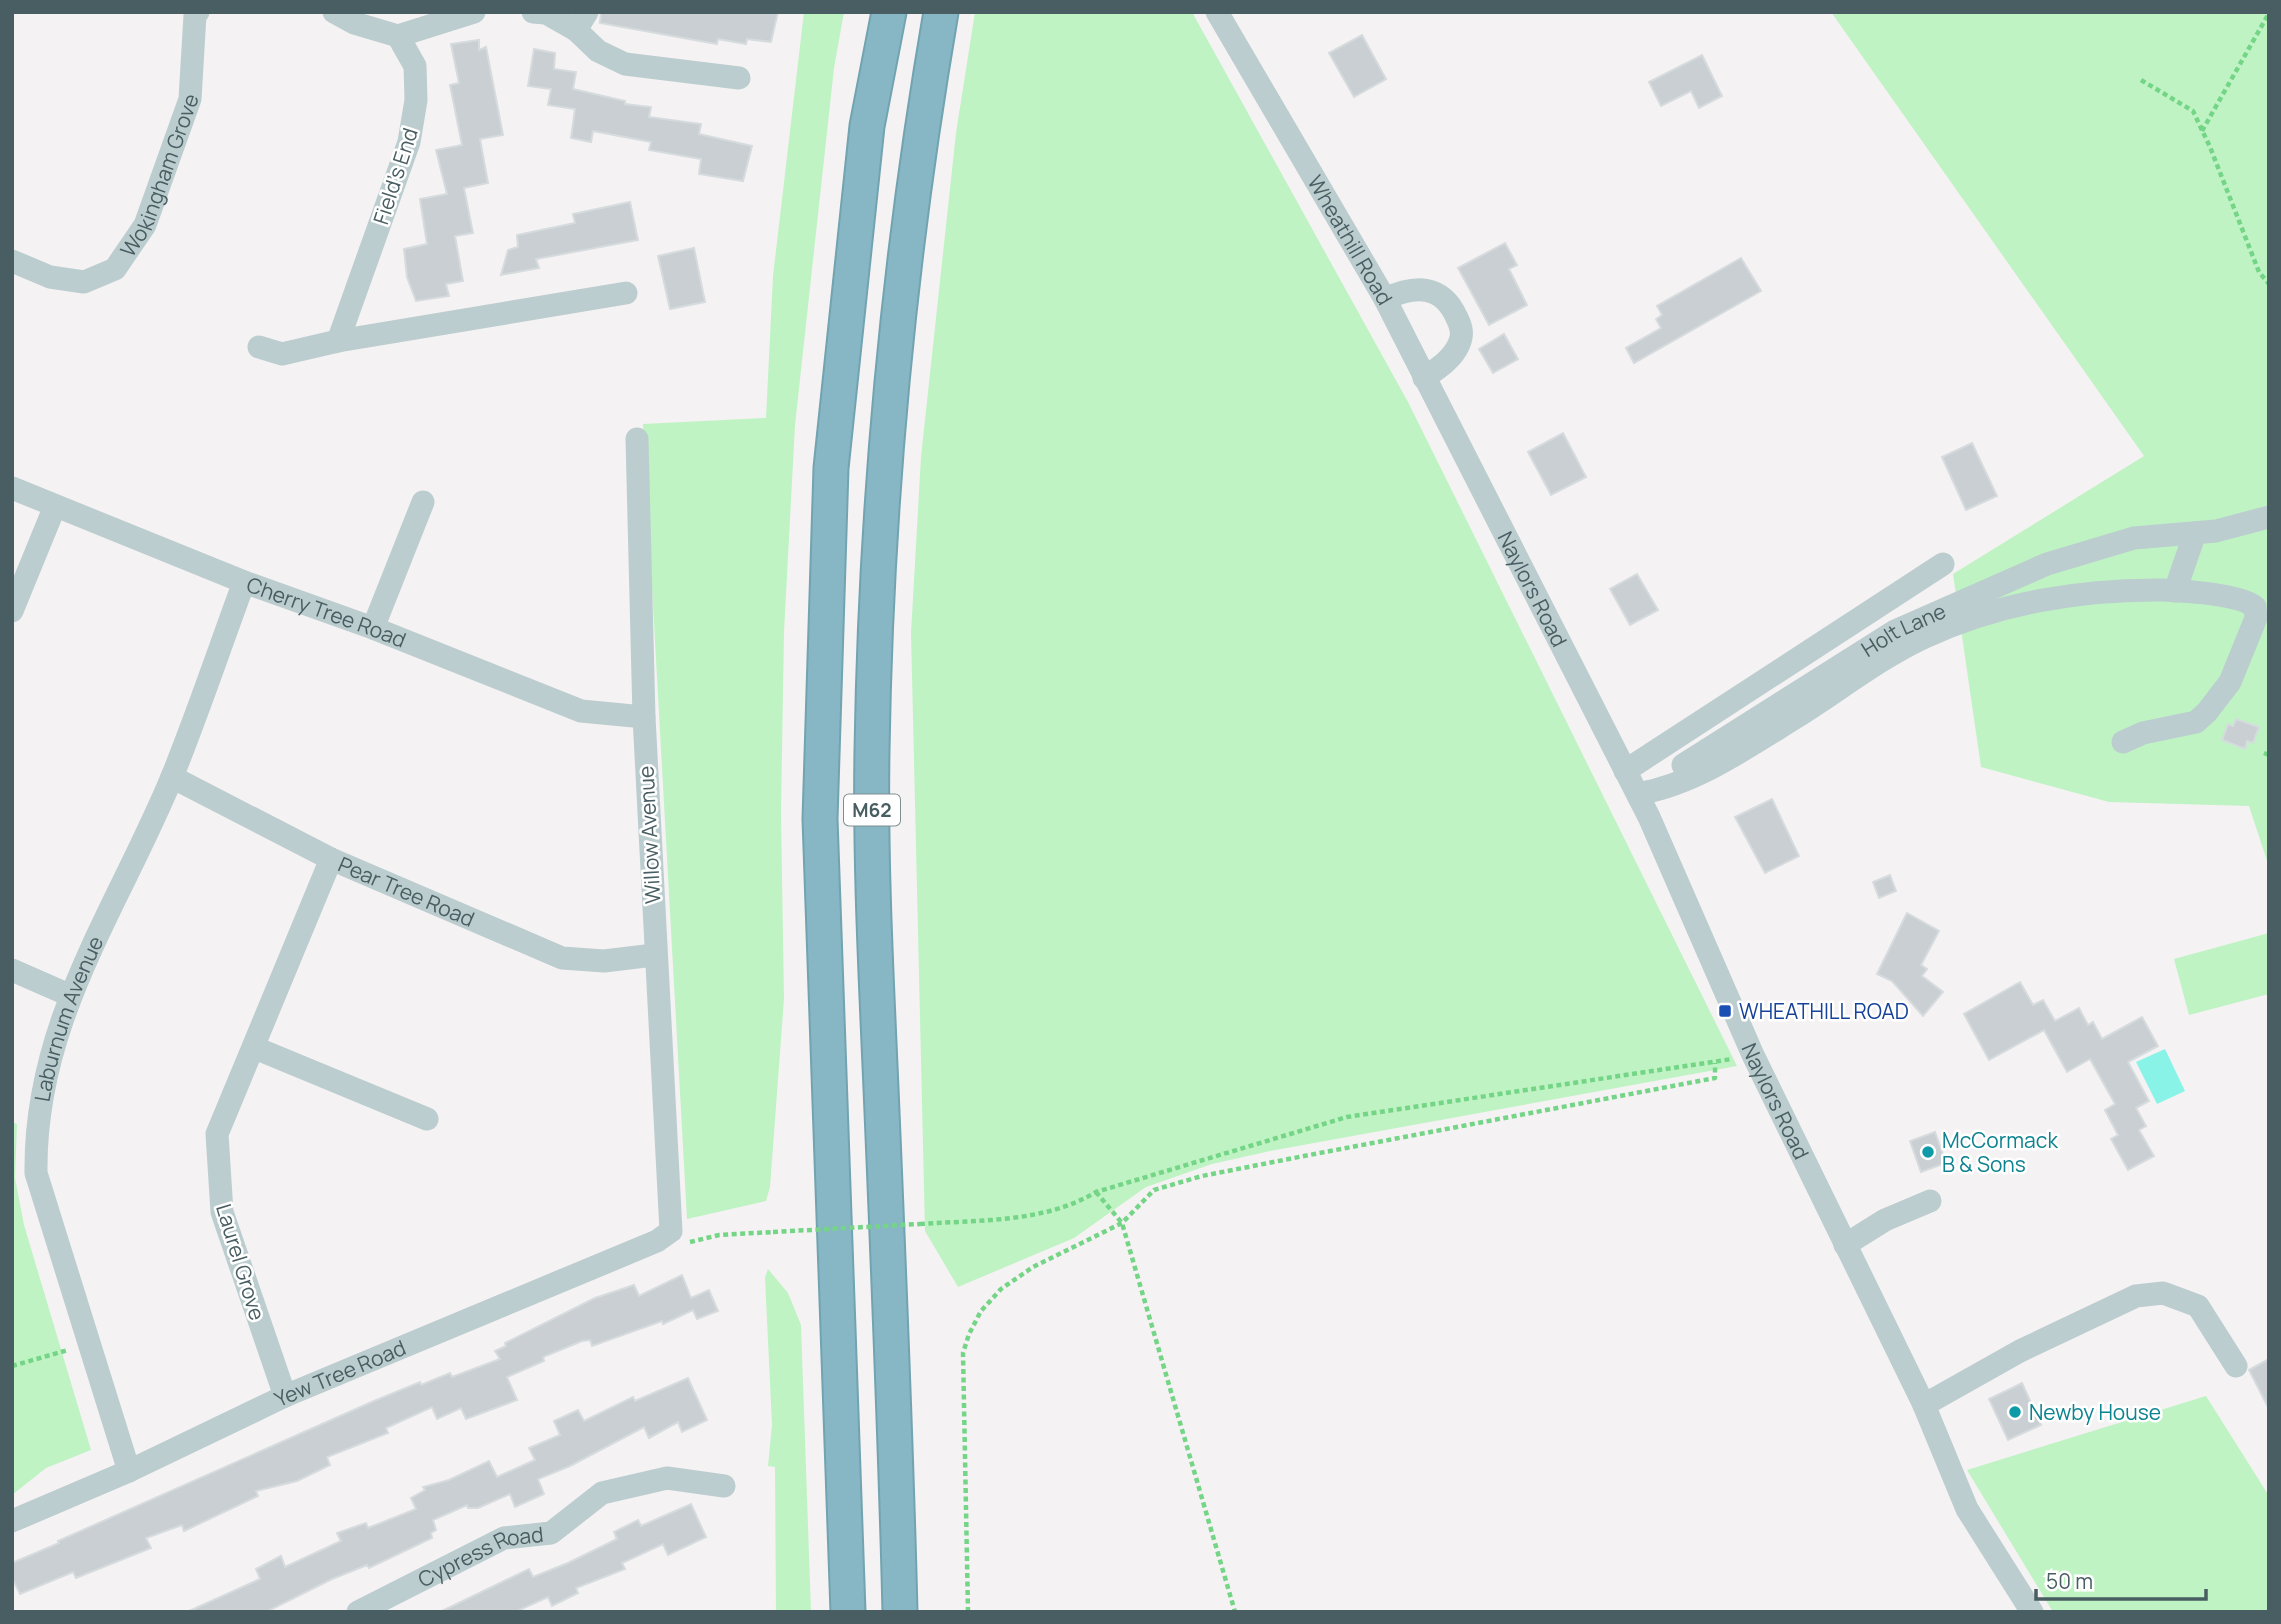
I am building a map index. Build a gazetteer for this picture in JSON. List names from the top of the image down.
{
  "streets": {
    "highway": ["M62"],
    "street": [
      "Wokingham Grove",
      "Field's End",
      "Wheathill Road",
      "Naylors Road",
      "Cherry Tree Road",
      "Holt Lane",
      "Willow Avenue",
      "Pear Tree Road",
      "Laburnum Avenue",
      "Laurel Grove",
      "Yew Tree Road",
      "Cypress Road"
    ]
  },
  "crossings": [
    ["Wheathill Road", "Naylors Road"],
    ["Naylors Road", "Holt Lane"],
    ["Cherry Tree Road", "Willow Avenue"],
    ["Cherry Tree Road", "Laburnum Avenue"],
    ["Willow Avenue", "Pear Tree Road"],
    ["Willow Avenue", "Yew Tree Road"],
    ["Pear Tree Road", "Laburnum Avenue"],
    ["Pear Tree Road", "Laurel Grove"],
    ["Laburnum Avenue", "Yew Tree Road"],
    ["Laurel Grove", "Yew Tree Road"]
  ],
  "places": {
    "transit": ["WHEATHILL ROAD"],
    "other": ["McCormack B & Sons", "Newby House"]
  },
  "scale_bar": "50 m"
}
